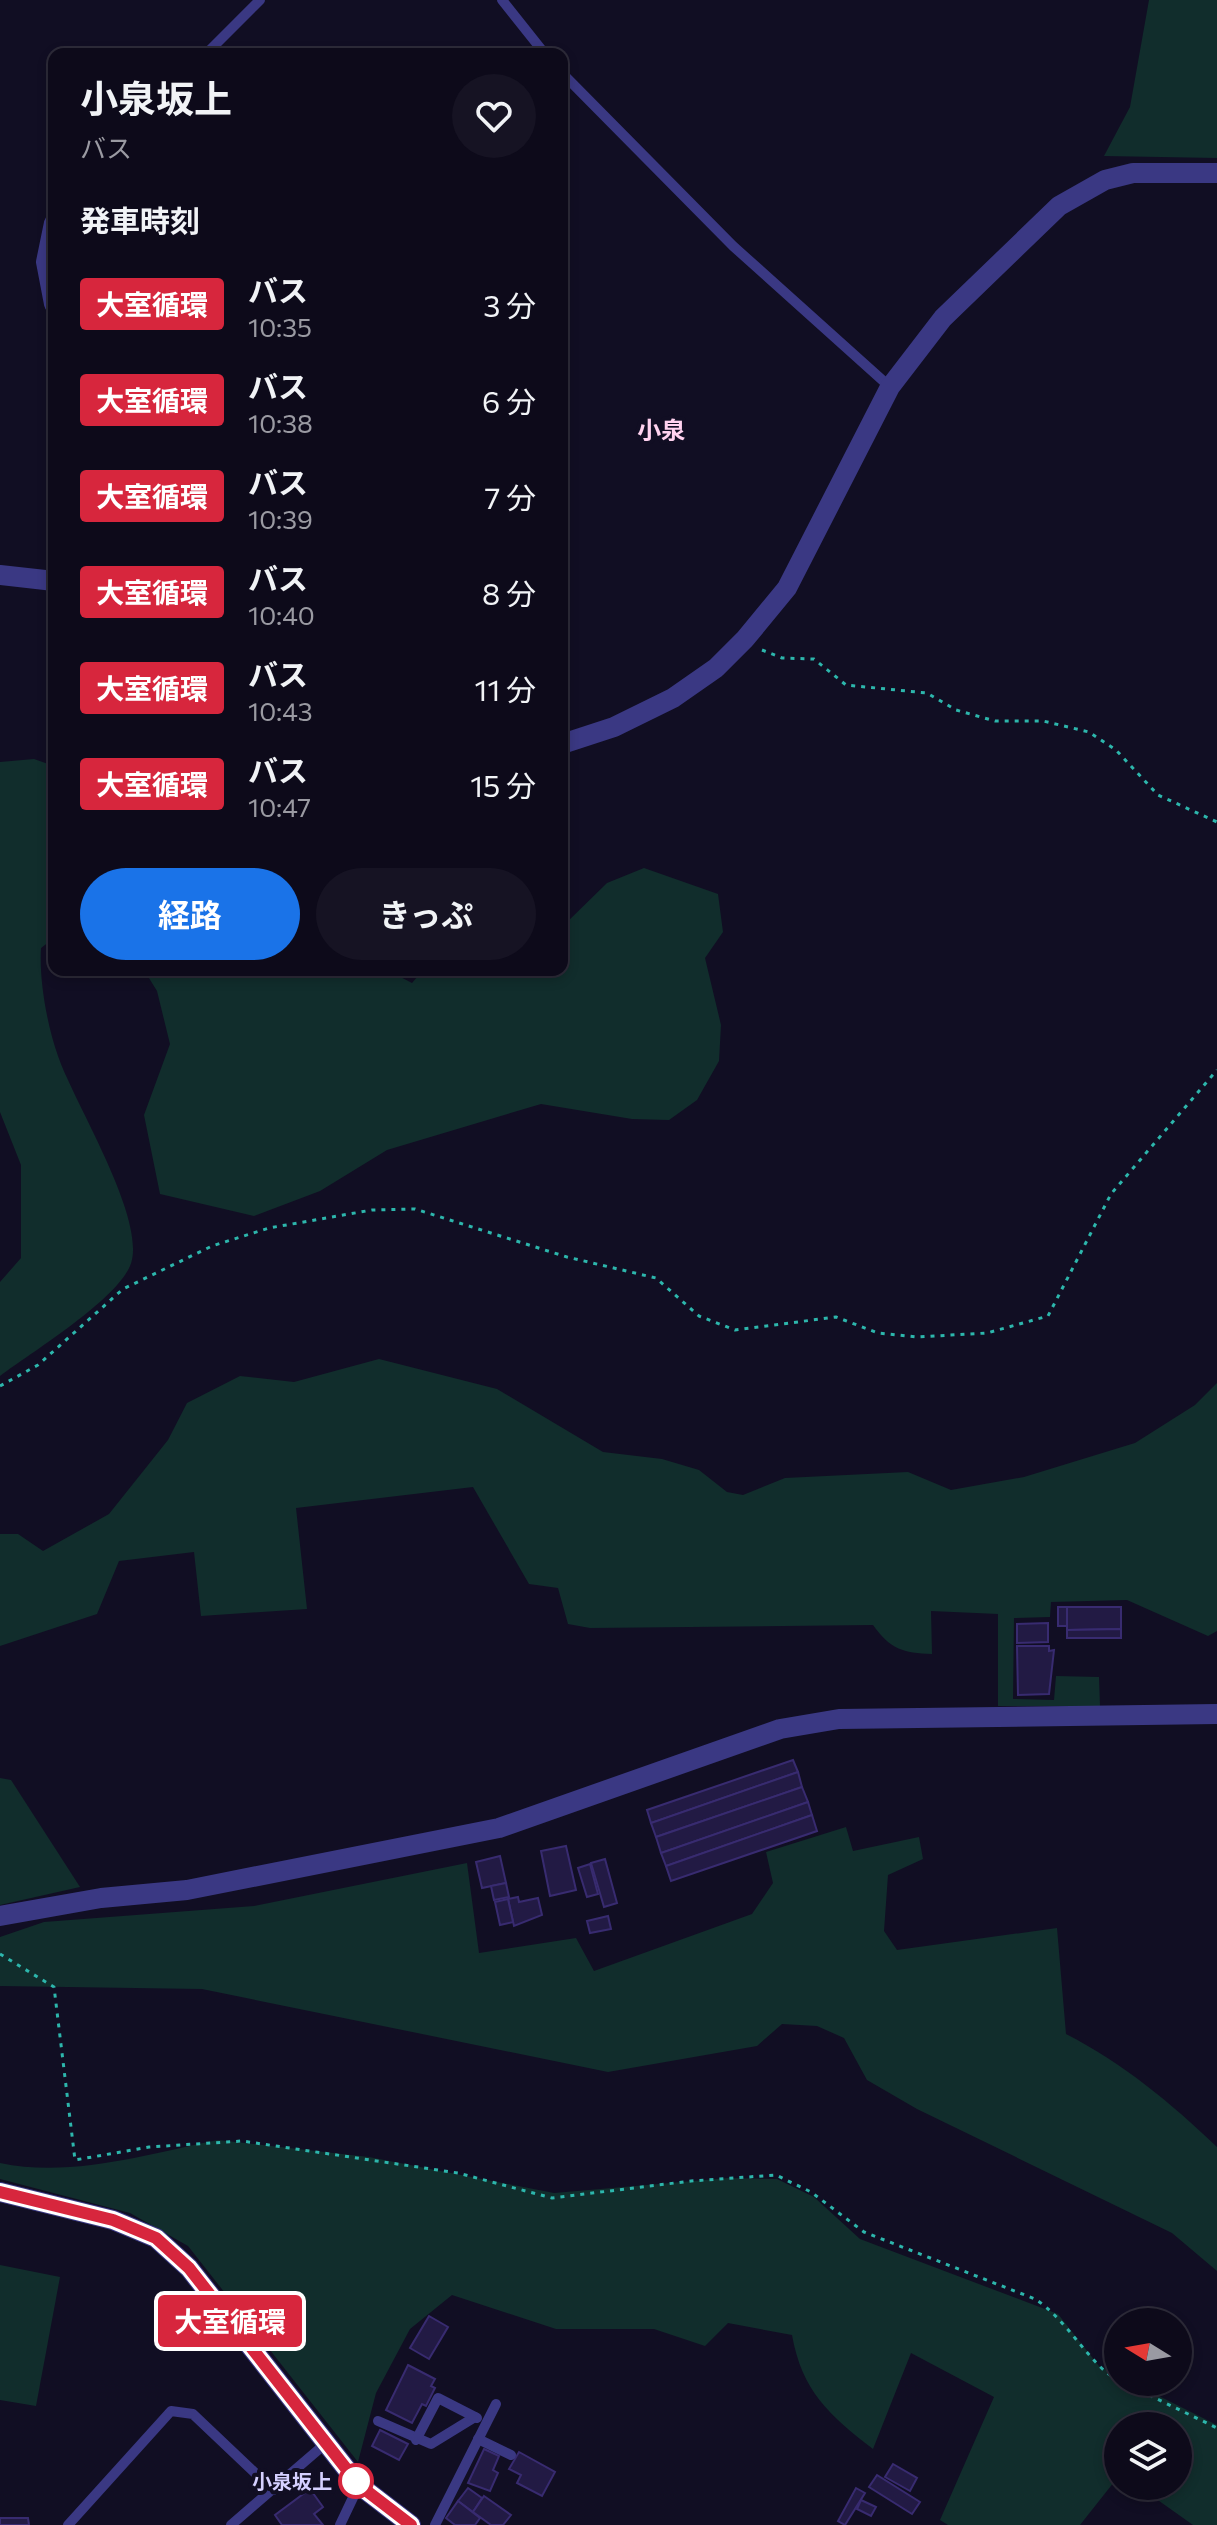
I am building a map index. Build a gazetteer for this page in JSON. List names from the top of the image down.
{
  "districts": ["小泉"],
  "places": ["小泉坂上"],
  "lines": ["bus line 大室循環"],
  "north": "left",
  "page": {
    "on_map": "大室循環",
    "heading": [
      ["小泉坂上", "バス"],
      "発車時刻"
    ],
    "list": [
      {
        "mark": "大室循環",
        "name": "バス",
        "note": "10:35",
        "value": "3 分"
      },
      {
        "mark": "大室循環",
        "name": "バス",
        "note": "10:38",
        "value": "6 分"
      },
      {
        "mark": "大室循環",
        "name": "バス",
        "note": "10:39",
        "value": "7 分"
      },
      {
        "mark": "大室循環",
        "name": "バス",
        "note": "10:40",
        "value": "8 分"
      },
      {
        "mark": "大室循環",
        "name": "バス",
        "note": "10:43",
        "value": "11 分"
      },
      {
        "mark": "大室循環",
        "name": "バス",
        "note": "10:47",
        "value": "15 分"
      }
    ],
    "buttons": ["経路", "きっぷ"]
  }
}
